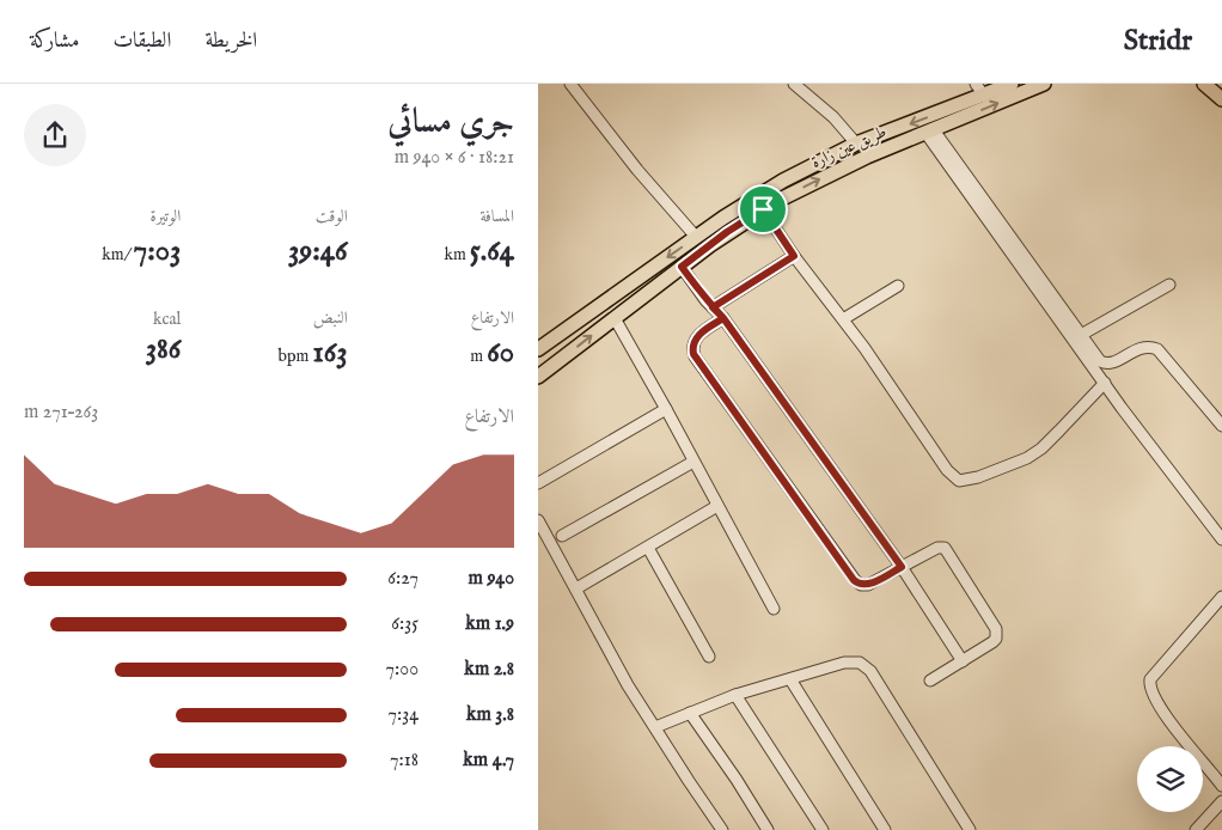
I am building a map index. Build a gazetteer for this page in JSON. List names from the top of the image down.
{
  "streets": {
    "main road": ["طريق عين زارة"]
  },
  "page": {
    "header": "Stridr",
    "nav": ["الخريطة", "الطبقات", "مشاركة"],
    "heading": ["جري مسائي", "18:21 · 6 × 940 m"],
    "stats": [
      ["المسافة", "5.64 km"],
      ["الوقت", "39:46"],
      ["الوتيرة", "7:03 /km"],
      ["الارتفاع", "60 m"],
      ["النبض", "163 bpm"],
      ["kcal", "386"]
    ],
    "chart": ["الارتفاع", "263–271 m"],
    "list": [
      {
        "name": "940 m",
        "note": "6:27"
      },
      {
        "name": "1.9 km",
        "note": "6:35"
      },
      {
        "name": "2.8 km",
        "note": "7:00"
      },
      {
        "name": "3.8 km",
        "note": "7:34"
      },
      {
        "name": "4.7 km",
        "note": "7:18"
      }
    ]
  }
}
